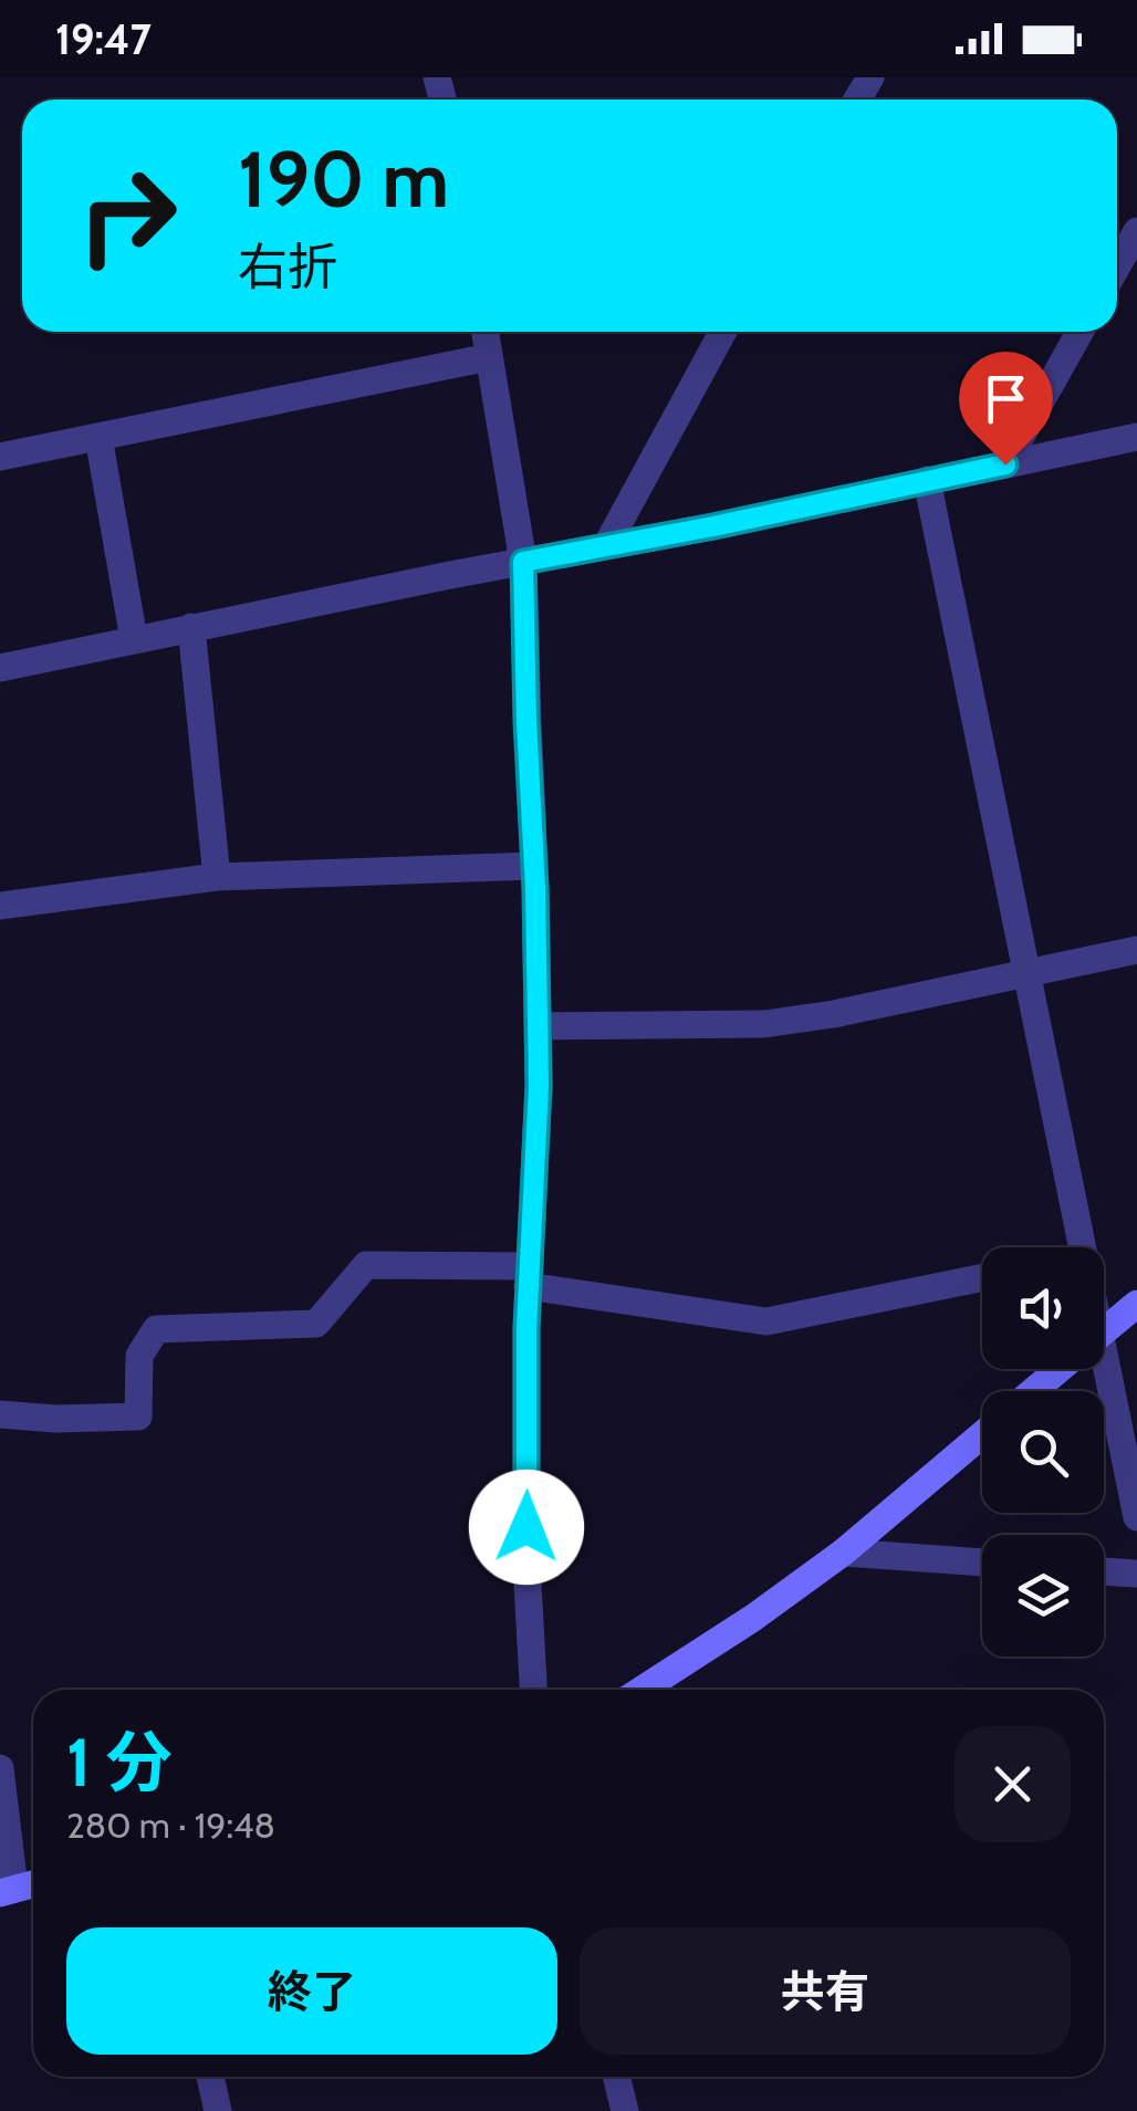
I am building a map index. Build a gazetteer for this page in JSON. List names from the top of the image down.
{
  "page": {
    "status": "19:47",
    "turn": ["190 m", "右折"],
    "heading": ["1 分", "280 m · 19:48"],
    "buttons": ["終了", "共有"]
  }
}
